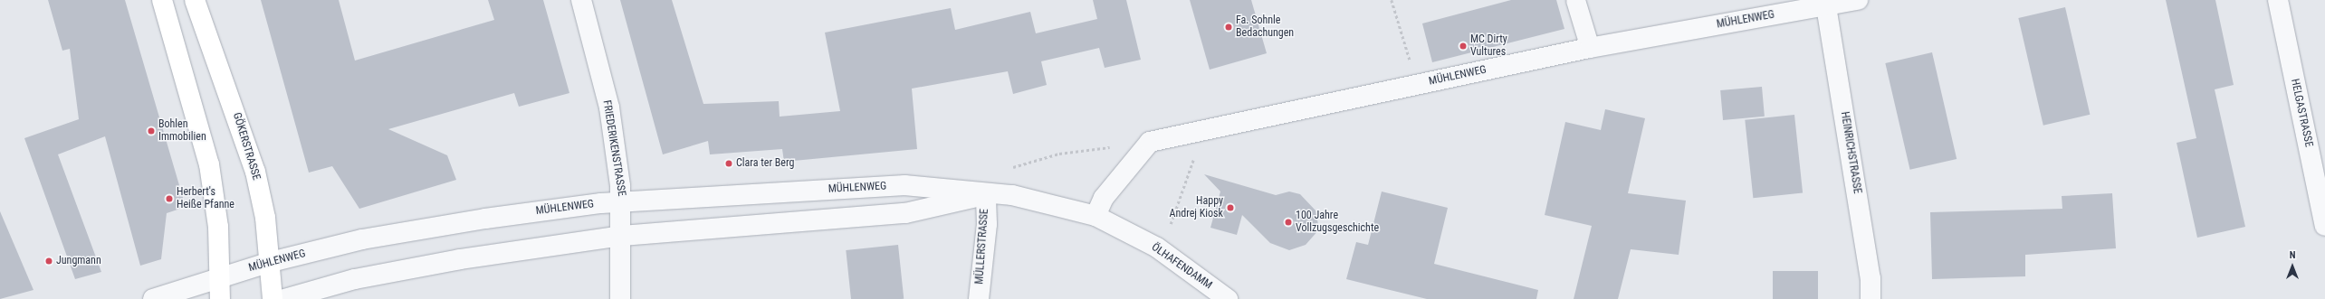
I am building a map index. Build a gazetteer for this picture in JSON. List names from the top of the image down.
{
  "streets": {
    "main road": ["GÖKERSTRASSE"],
    "street": [
      "MÜHLENWEG",
      "HELGASTRASSE",
      "FRIEDERIKENSTRASSE",
      "HEINRICHSTRASSE",
      "MÜLLERSTRASSE",
      "ÖLHAFENDAMM"
    ]
  },
  "crossings": [
    ["MÜHLENWEG", "GÖKERSTRASSE"],
    ["MÜHLENWEG", "FRIEDERIKENSTRASSE"],
    ["MÜHLENWEG", "HEINRICHSTRASSE"],
    ["MÜHLENWEG", "MÜLLERSTRASSE"],
    ["MÜHLENWEG", "ÖLHAFENDAMM"]
  ],
  "places": [
    "Fa. Sohnle Bedachungen",
    "MC Dirty Vultures",
    "Bohlen Immobilien",
    "Clara ter Berg",
    "Herbert's Heiße Pfanne",
    "Happy Andrej Kiosk",
    "100 Jahre Vollzugsgeschichte",
    "Jungmann"
  ],
  "north": "top"
}
